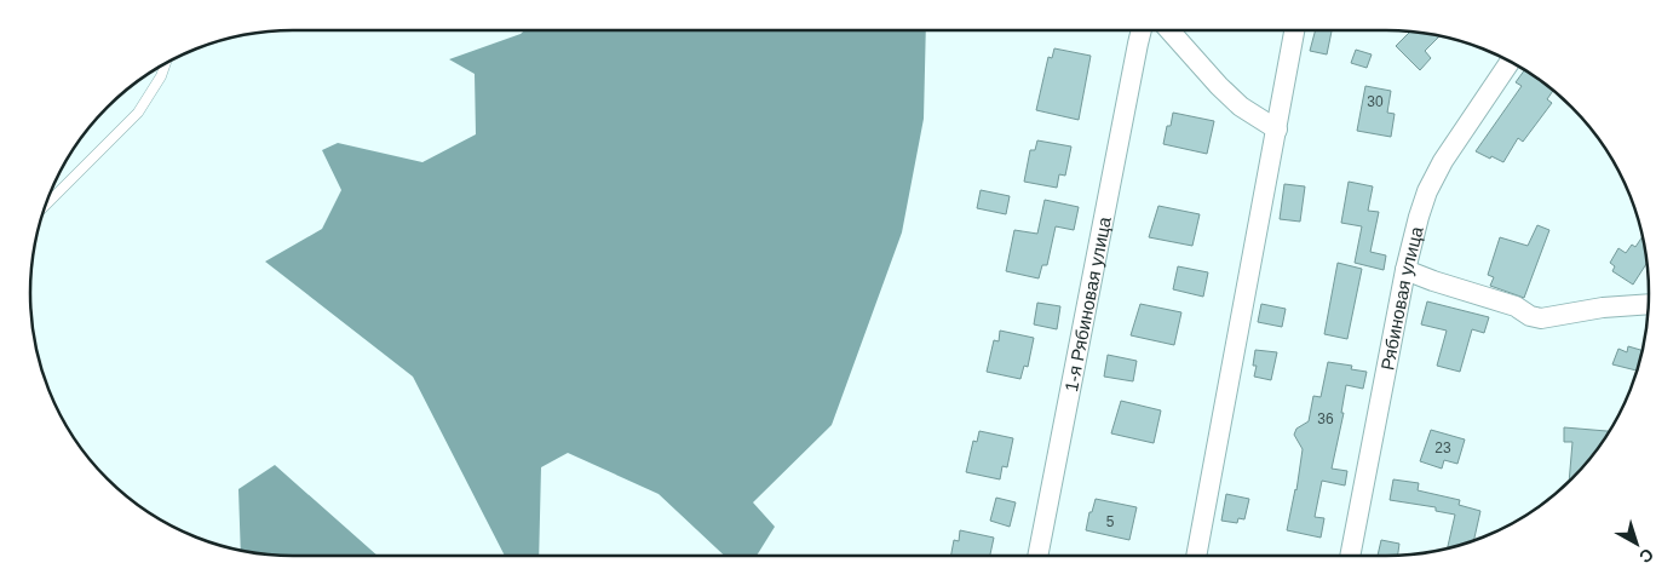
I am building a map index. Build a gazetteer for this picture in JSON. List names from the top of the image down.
{
  "streets": {
    "street": ["Рябиновая улица", "1-я Рябиновая улица"]
  },
  "house_numbers": [
    "30",
    "36",
    "23",
    "5"
  ],
  "north": "bottom right"
}
